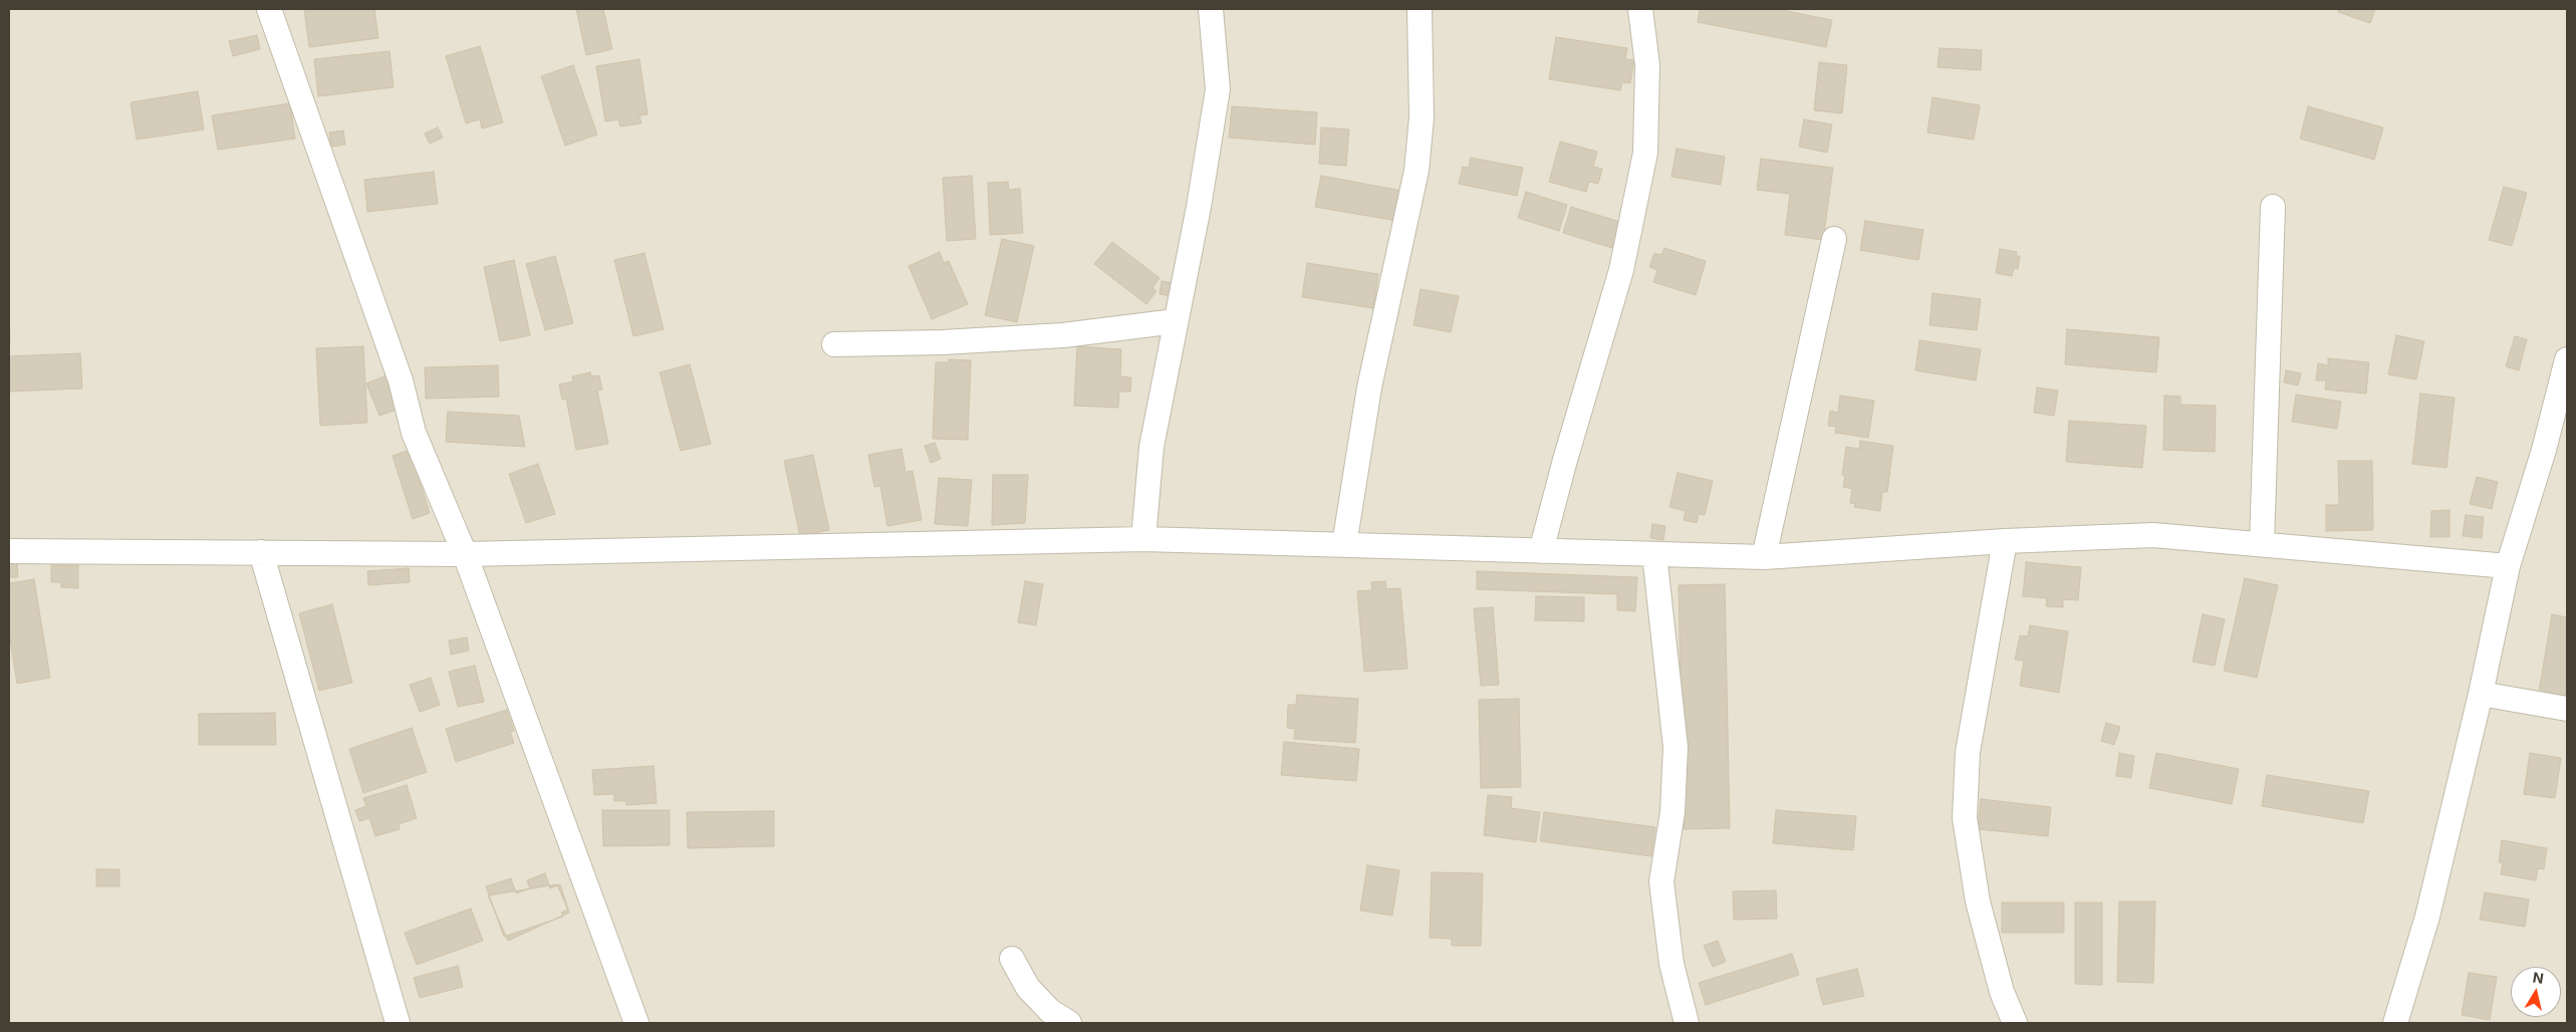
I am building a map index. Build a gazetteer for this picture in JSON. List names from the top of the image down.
{
  "north": "top"
}
